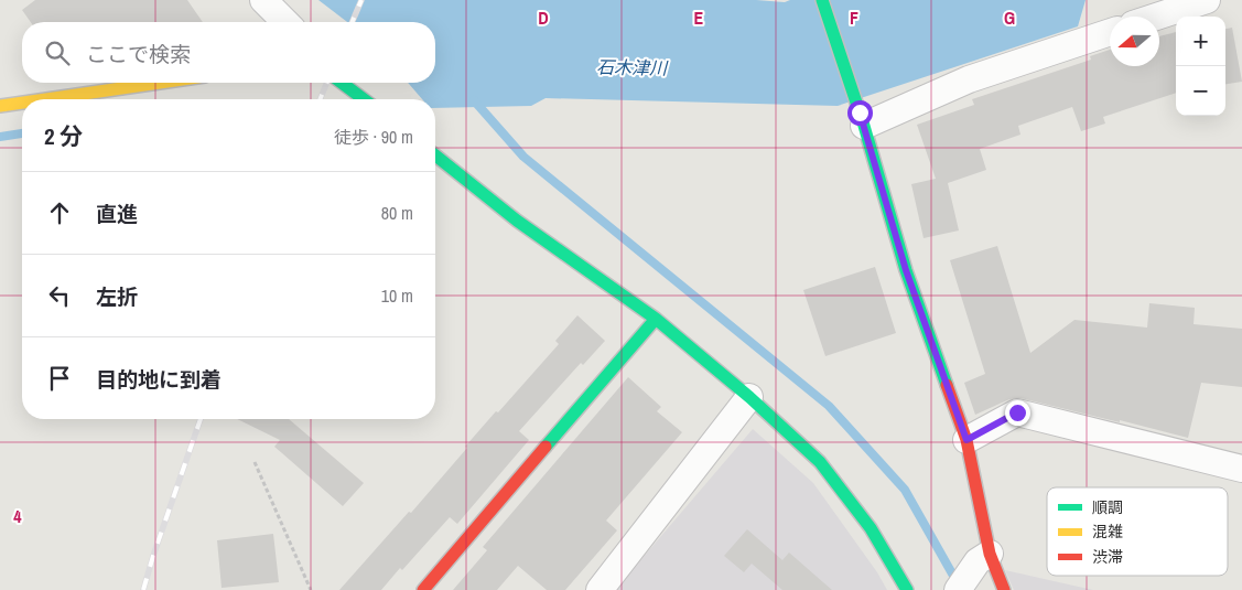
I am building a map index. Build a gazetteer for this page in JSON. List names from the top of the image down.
{
  "water": ["石木津川"],
  "legend": ["順調", "混雑", "渋滞"],
  "north": "left",
  "page": {
    "map_buttons": ["+", "−"],
    "search": "ここで検索",
    "heading": ["2 分", "徒歩 · 90 m"],
    "list": [
      ["直進", "80 m"],
      ["左折", "10 m"],
      "目的地に到着"
    ]
  },
  "grid": {
    "columns": [
      "D",
      "E",
      "F",
      "G"
    ],
    "rows": ["4"]
  }
}
